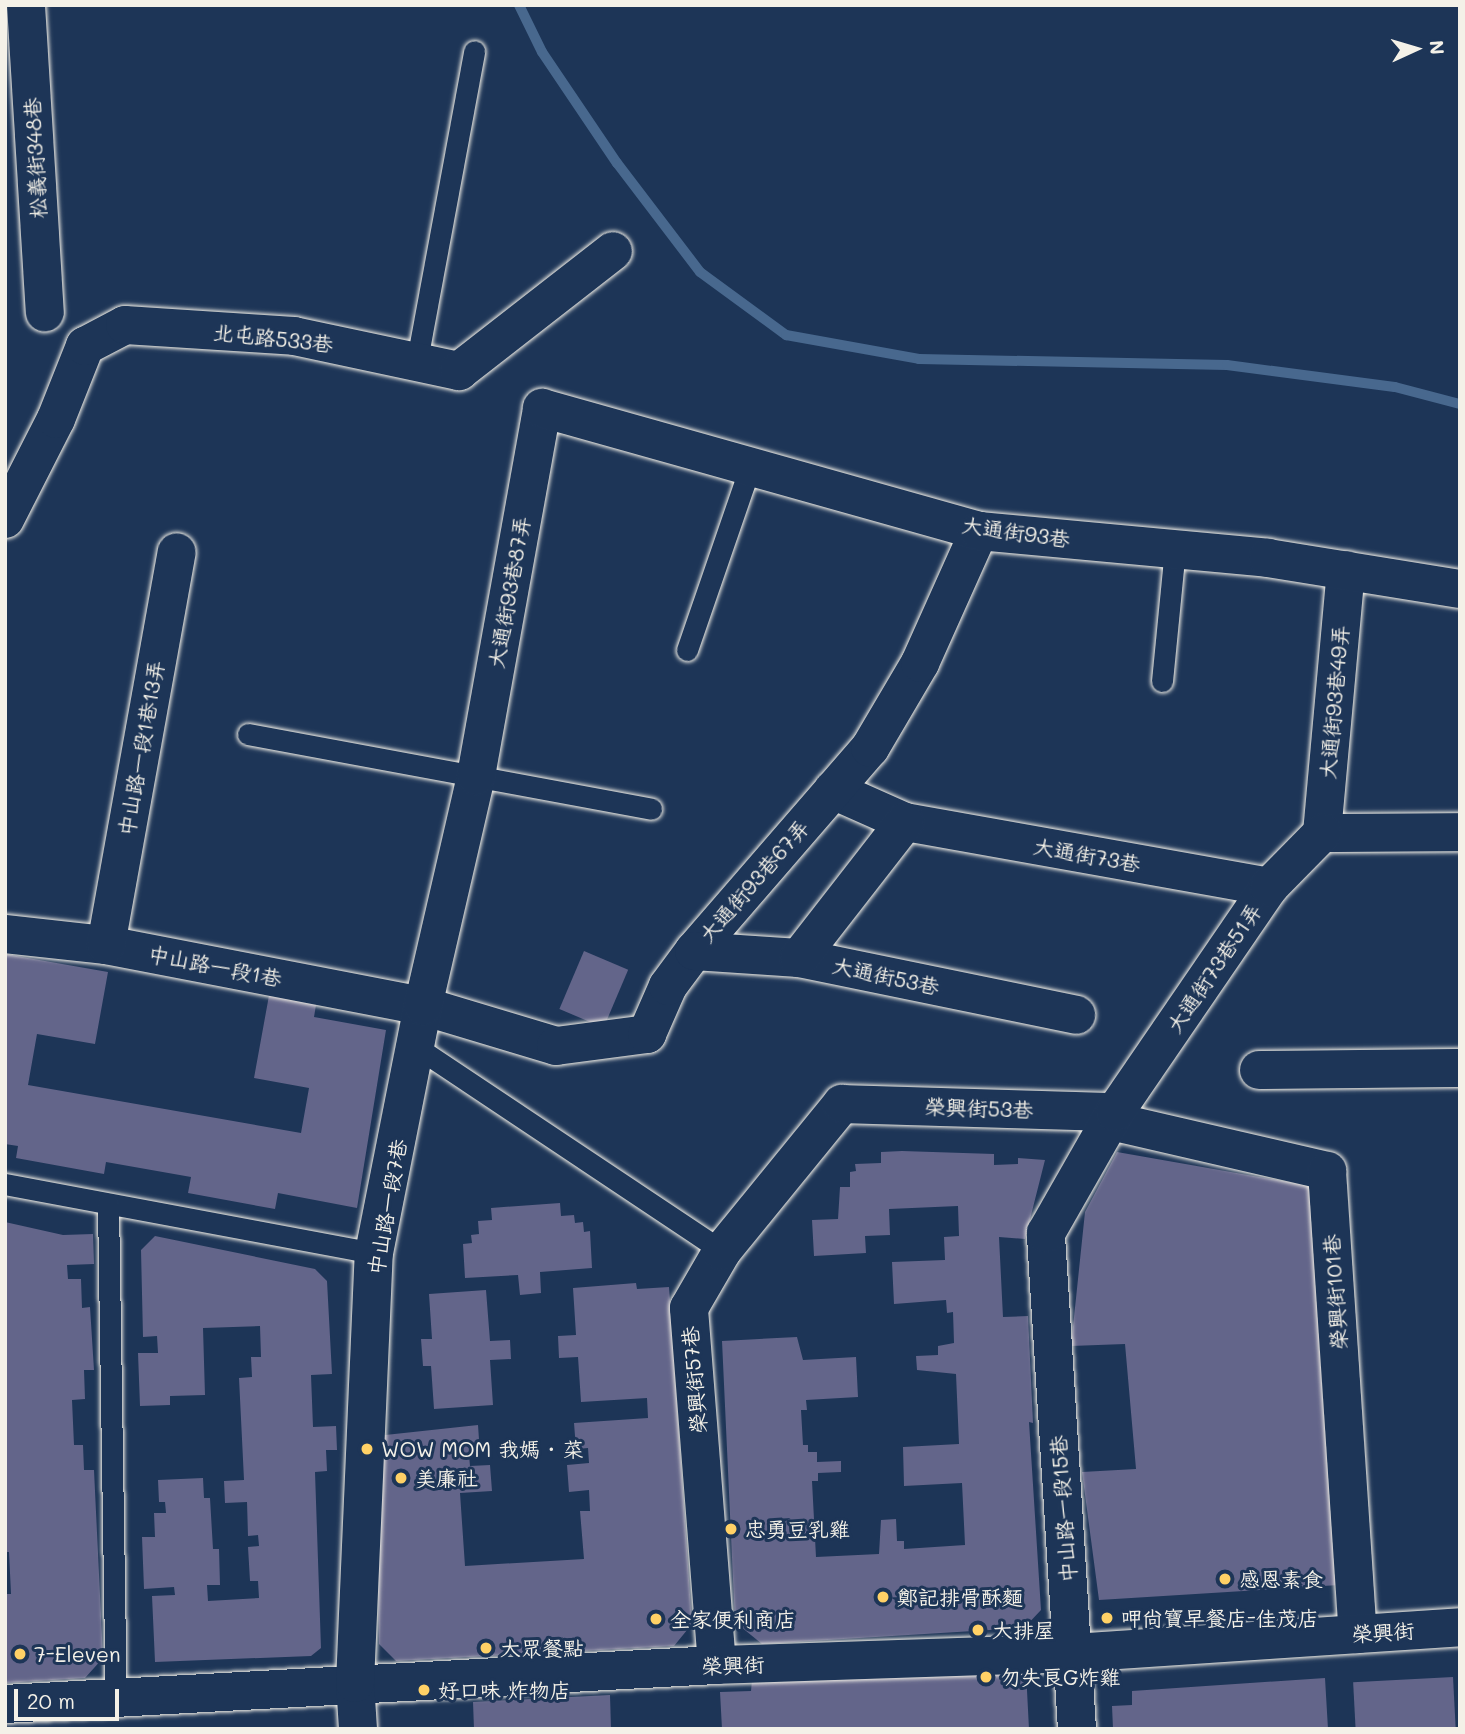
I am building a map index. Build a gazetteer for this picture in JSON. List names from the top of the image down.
{
  "streets": {
    "street": [
      "松義街348巷",
      "北屯路533巷",
      "大通街93巷",
      "大通街93巷87弄",
      "大通街93巷49弄",
      "中山路一段1巷13弄",
      "大通街73巷",
      "大通街93巷67弄",
      "中山路一段1巷",
      "大通街73巷51弄",
      "大通街53巷",
      "榮興街53巷",
      "中山路一段7巷",
      "榮興街101巷",
      "榮興街57巷",
      "中山路一段15巷",
      "榮興街"
    ]
  },
  "crossings": [
    ["大通街93巷", "大通街93巷87弄"],
    ["大通街93巷", "大通街93巷49弄"],
    ["大通街93巷", "大通街93巷67弄"],
    ["大通街93巷87弄", "中山路一段7巷"],
    ["大通街93巷49弄", "大通街73巷51弄"],
    ["中山路一段1巷13弄", "中山路一段1巷"],
    ["大通街73巷", "大通街93巷67弄"],
    ["大通街73巷", "大通街73巷51弄"],
    ["大通街93巷67弄", "中山路一段1巷"],
    ["大通街93巷67弄", "大通街53巷"],
    ["大通街93巷67弄", "中山路一段7巷"],
    ["中山路一段1巷", "中山路一段7巷"],
    ["大通街73巷51弄", "榮興街53巷"],
    ["大通街73巷51弄", "榮興街101巷"],
    ["大通街73巷51弄", "中山路一段15巷"],
    ["榮興街53巷", "榮興街101巷"],
    ["榮興街53巷", "榮興街57巷"],
    ["中山路一段7巷", "榮興街"],
    ["榮興街101巷", "榮興街"],
    ["榮興街57巷", "榮興街"],
    ["中山路一段15巷", "榮興街"]
  ],
  "places": [
    "WOW MOM 我媽 · 菜",
    "美廉社",
    "忠勇豆乳雞",
    "感恩素食",
    "鄭記排骨酥麵",
    "呷尚寶早餐店-佳茂店",
    "全家便利商店",
    "大排屋",
    "大眾餐點",
    "7-Eleven",
    "勿失良G炸雞",
    "好口味 炸物店"
  ],
  "scale_bar": "20 m",
  "north": "right"
}
